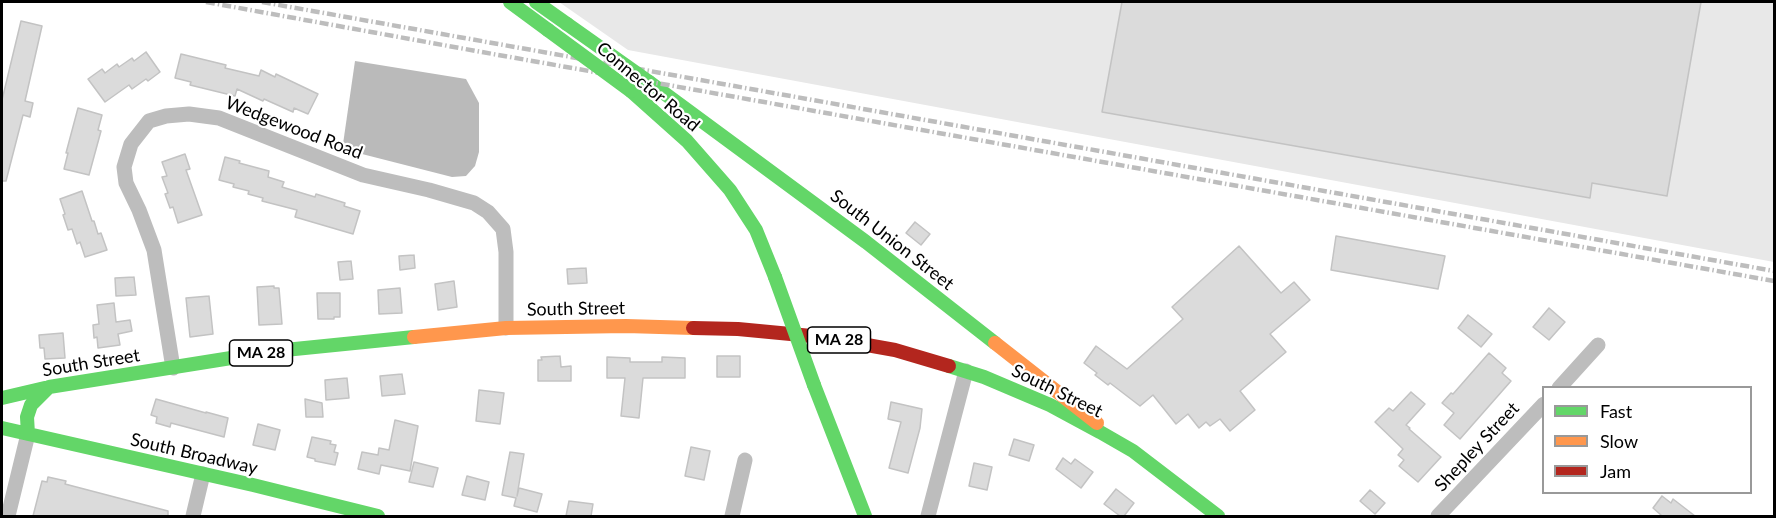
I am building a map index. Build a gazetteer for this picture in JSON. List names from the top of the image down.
{
  "streets": {
    "main road": [
      "Connector Road",
      "South Union Street",
      "South Street",
      "MA 28",
      "South Broadway"
    ],
    "street": ["Wedgewood Road", "Shepley Street"]
  },
  "crossings": [
    ["Wedgewood Road", "South Street"],
    ["South Union Street", "South Street"]
  ],
  "legend": ["Fast", "Slow", "Jam"]
}
